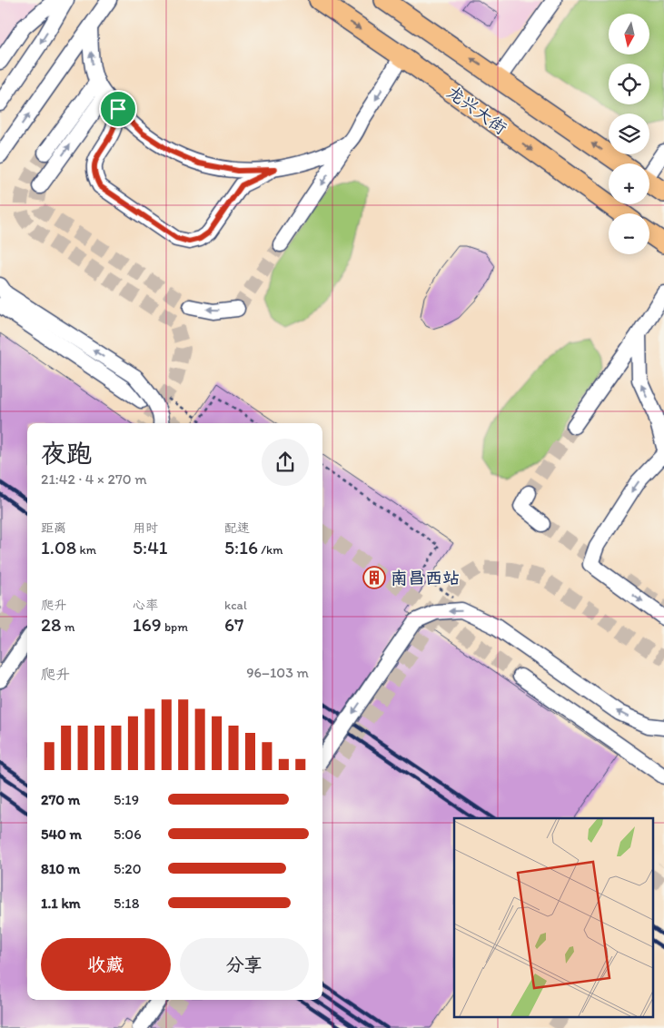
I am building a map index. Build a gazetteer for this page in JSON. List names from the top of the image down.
{
  "streets": {
    "main road": ["龙兴大街"]
  },
  "places": {
    "building": ["南昌西站"]
  },
  "north": "bottom",
  "page": {
    "map_buttons": ["+", "−"],
    "heading": ["夜跑", "21:42 · 4 × 270 m"],
    "stats": [
      ["距离", "1.08 km"],
      ["用时", "5:41"],
      ["配速", "5:16 /km"],
      ["爬升", "28 m"],
      ["心率", "169 bpm"],
      ["kcal", "67"]
    ],
    "chart": ["爬升", "96–103 m"],
    "list": [
      {
        "name": "270 m",
        "note": "5:19"
      },
      {
        "name": "540 m",
        "note": "5:06"
      },
      {
        "name": "810 m",
        "note": "5:20"
      },
      {
        "name": "1.1 km",
        "note": "5:18"
      }
    ],
    "buttons": ["收藏", "分享"]
  }
}
